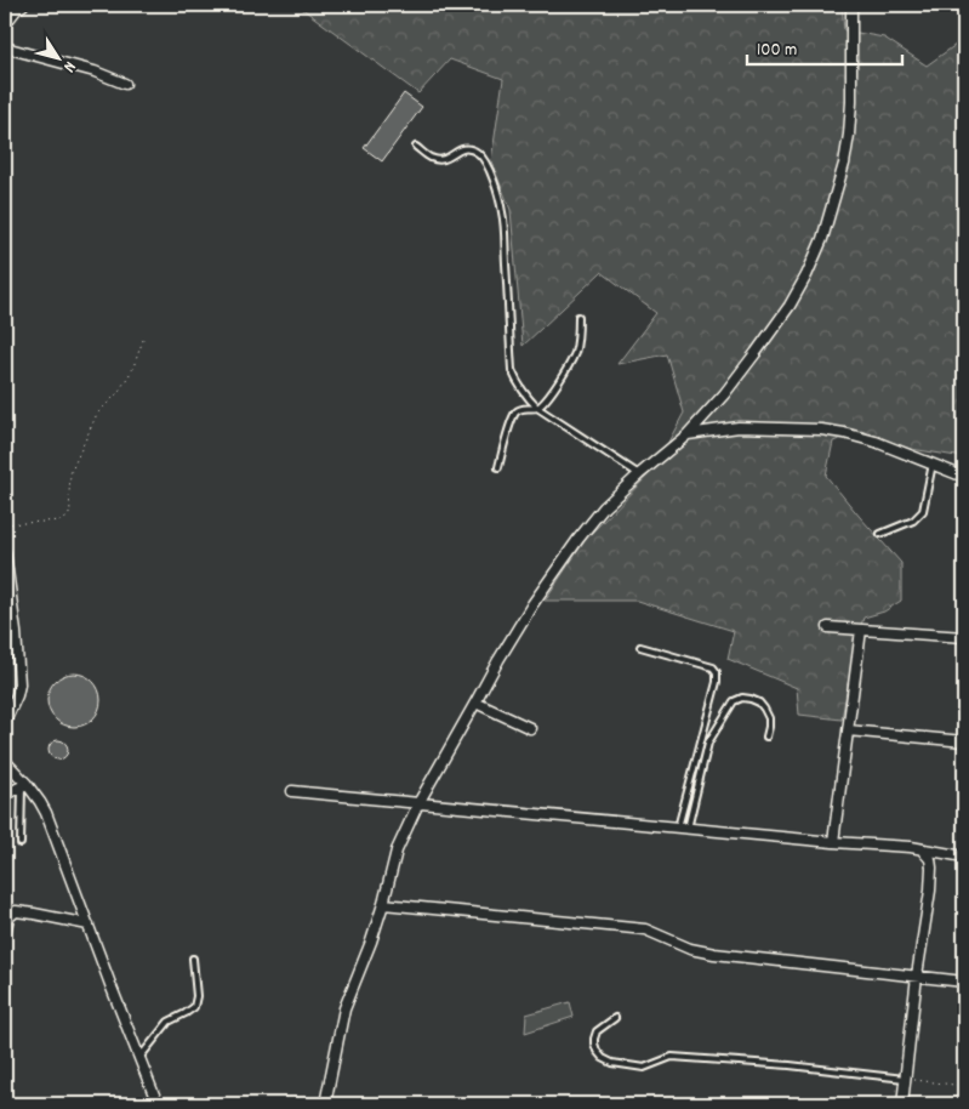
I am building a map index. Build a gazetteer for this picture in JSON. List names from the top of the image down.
{
  "scale_bar": "100 m",
  "north": "bottom right"
}
